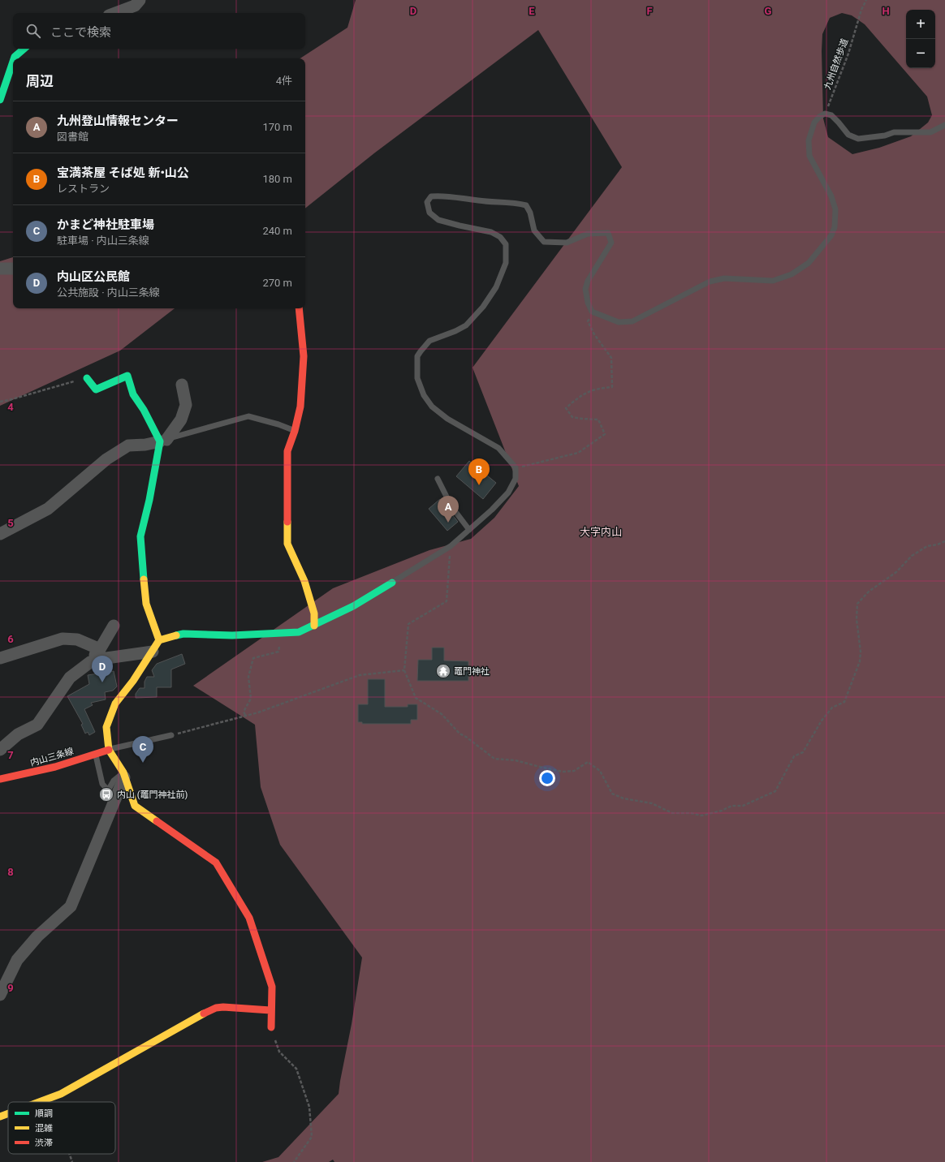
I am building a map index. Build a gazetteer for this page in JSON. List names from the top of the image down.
{
  "streets": {
    "street": ["内山三条線"],
    "path": ["九州自然歩道"]
  },
  "districts": ["大字内山"],
  "places": {
    "temple": ["竈門神社"],
    "bus stop": ["内山 (竈門神社前)"]
  },
  "legend": ["順調", "混雑", "渋滞"],
  "page": {
    "map_buttons": ["+", "−"],
    "search": "ここで検索",
    "heading": ["周辺", "4件"],
    "list": [
      {
        "mark": "A",
        "name": "九州登山情報センター",
        "note": "図書館",
        "value": "170 m"
      },
      {
        "mark": "B",
        "name": "宝満茶屋 そば処 新•山公",
        "note": "レストラン",
        "value": "180 m"
      },
      {
        "mark": "C",
        "name": "かまど神社駐車場",
        "note": "駐車場 · 内山三条線",
        "value": "240 m"
      },
      {
        "mark": "D",
        "name": "内山区公民館",
        "note": "公共施設 · 内山三条線",
        "value": "270 m"
      }
    ],
    "pins": [
      "B",
      "A",
      "D",
      "C"
    ]
  },
  "grid": {
    "columns": [
      "D",
      "E",
      "F",
      "G",
      "H"
    ],
    "rows": [
      "4",
      "5",
      "6",
      "7",
      "8",
      "9"
    ]
  }
}
